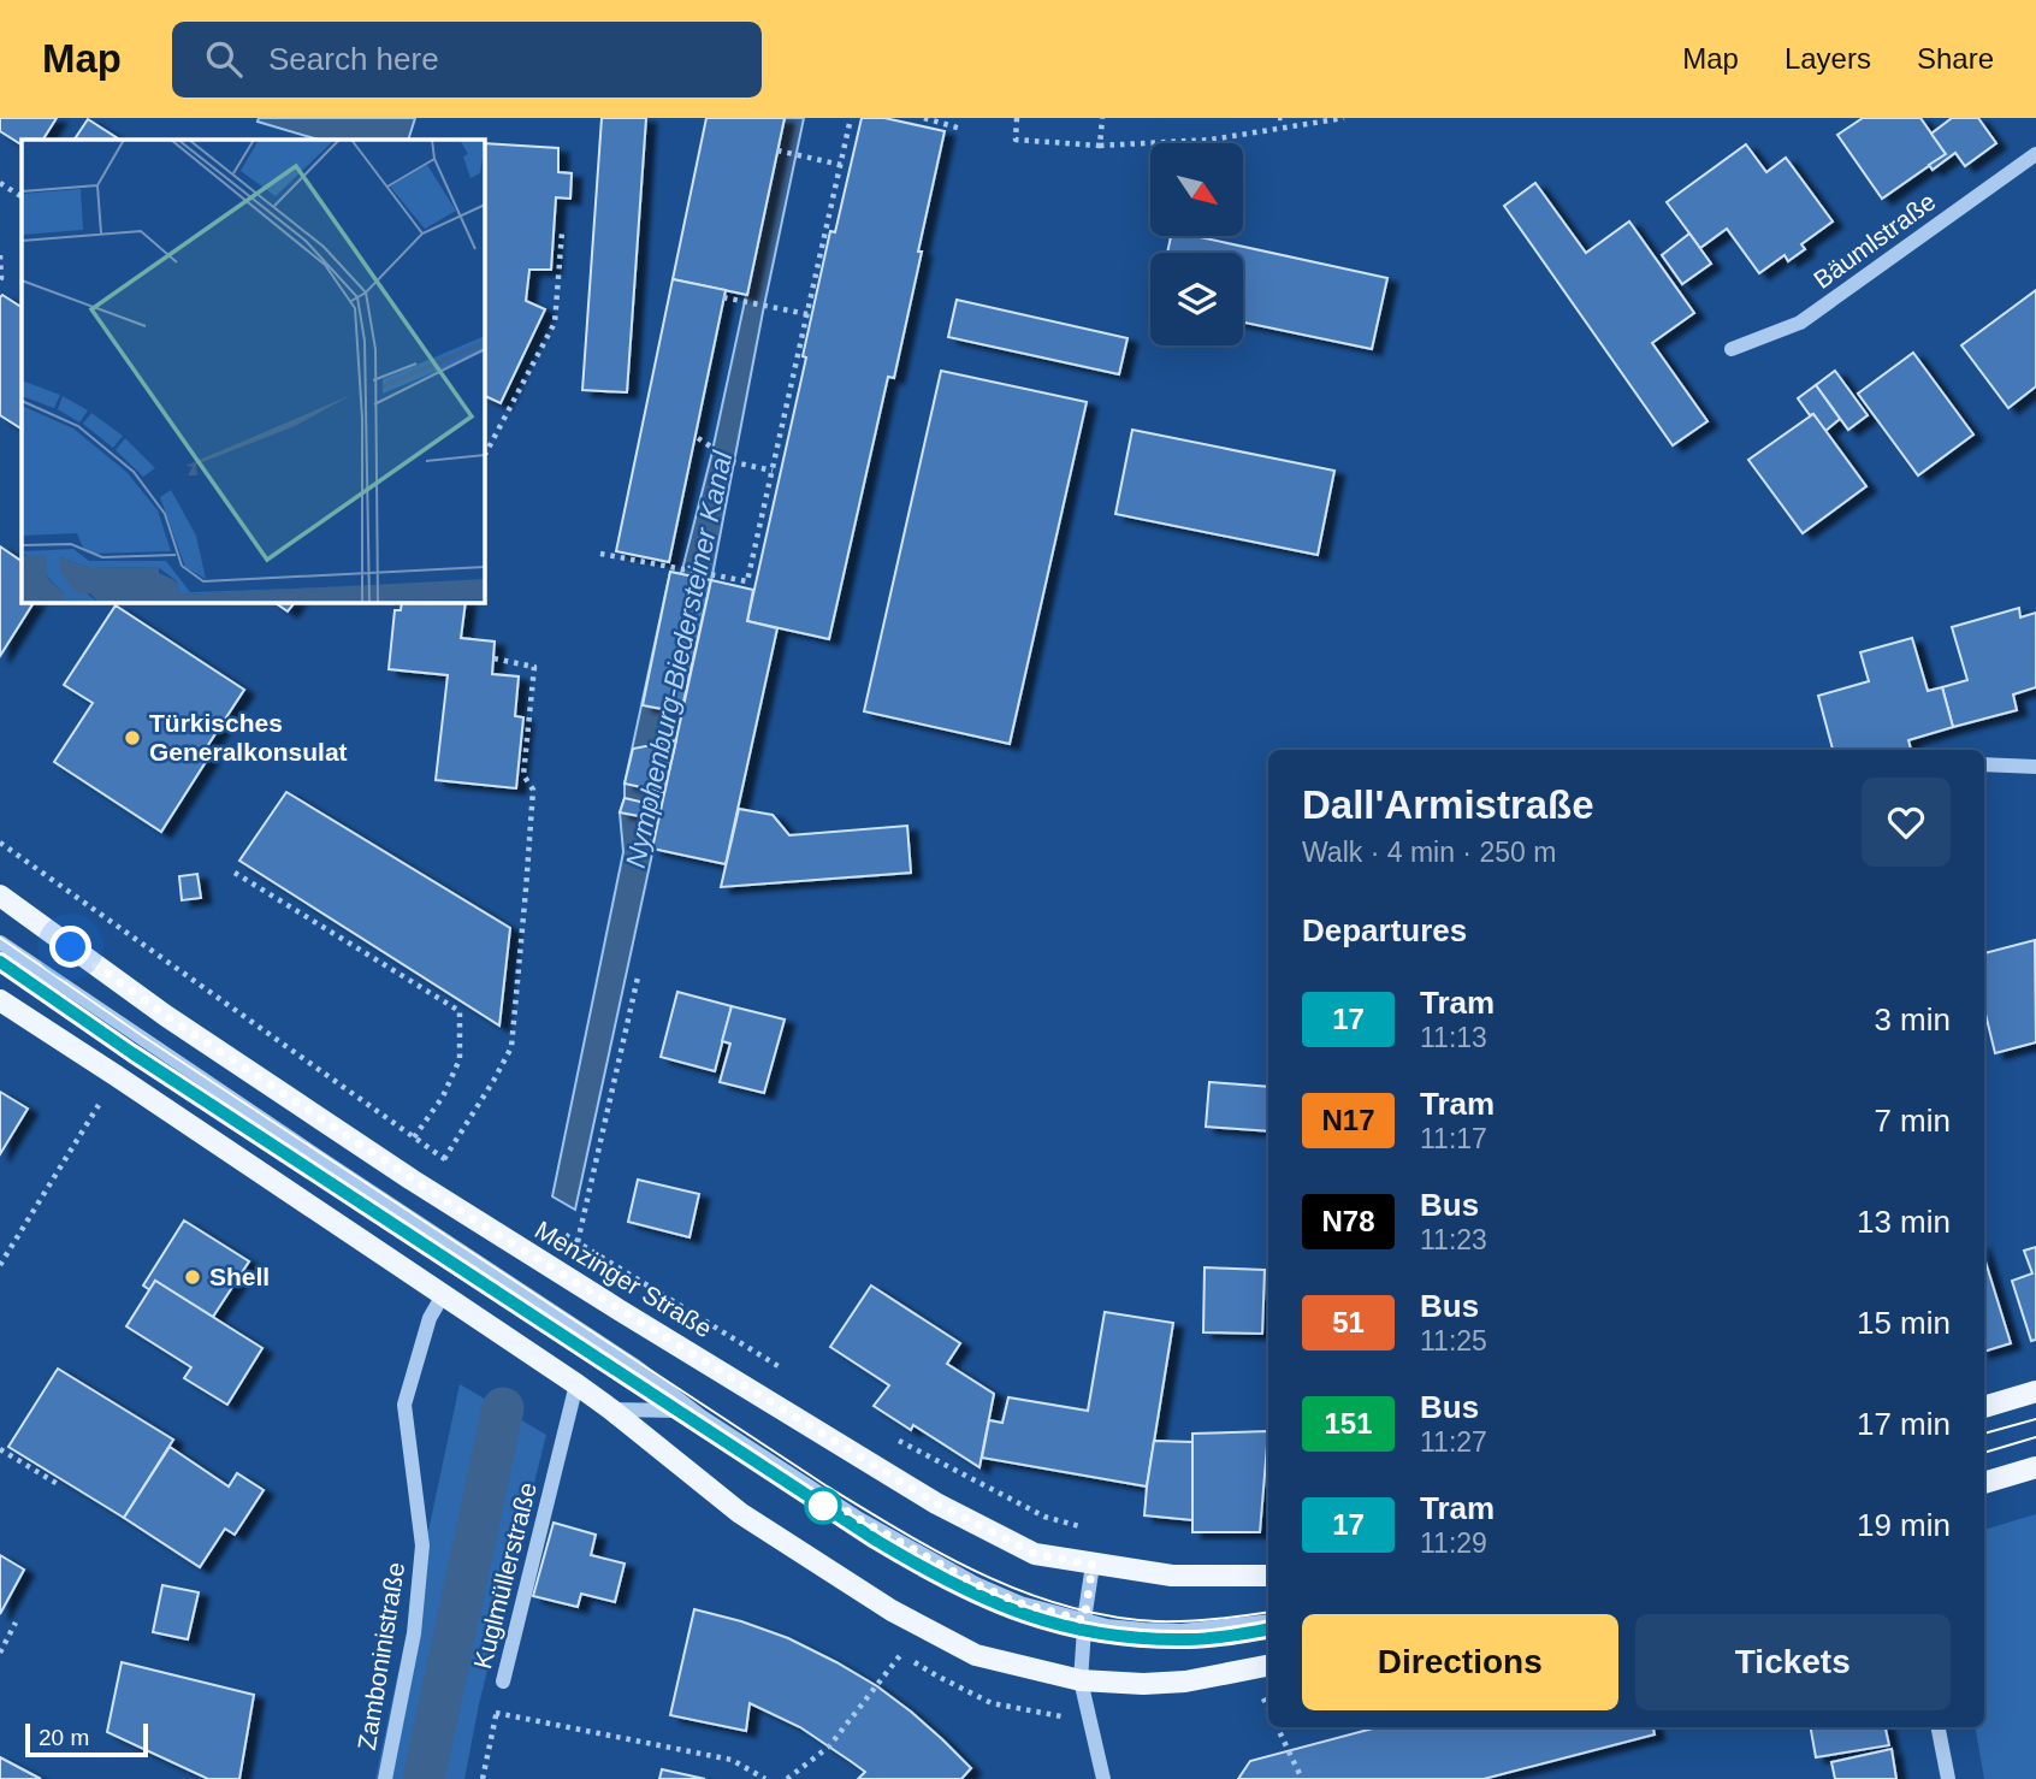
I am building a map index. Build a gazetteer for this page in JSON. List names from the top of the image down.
{
  "streets": {
    "main road": ["Menzinger Straße"],
    "street": ["Bäumlstraße", "Kuglmüllerstraße", "Zamboninistraße"]
  },
  "water": ["Nymphenburg-Biedersteiner Kanal"],
  "places": ["Türkisches Generalkonsulat", "Shell"],
  "lines": ["tram line 17"],
  "scale_bar": "20 m",
  "north": "bottom right",
  "page": {
    "header": "Map",
    "search": "Search here",
    "nav": ["Map", "Layers", "Share"],
    "heading": [
      ["Dall'Armistraße", "Walk · 4 min · 250 m"],
      "Departures"
    ],
    "list": [
      {
        "mark": "17",
        "name": "Tram",
        "note": "11:13",
        "value": "3 min"
      },
      {
        "mark": "N17",
        "name": "Tram",
        "note": "11:17",
        "value": "7 min"
      },
      {
        "mark": "N78",
        "name": "Bus",
        "note": "11:23",
        "value": "13 min"
      },
      {
        "mark": "51",
        "name": "Bus",
        "note": "11:25",
        "value": "15 min"
      },
      {
        "mark": "151",
        "name": "Bus",
        "note": "11:27",
        "value": "17 min"
      },
      {
        "mark": "17",
        "name": "Tram",
        "note": "11:29",
        "value": "19 min"
      }
    ],
    "buttons": ["Directions", "Tickets"],
    "scale": "20 m"
  }
}
